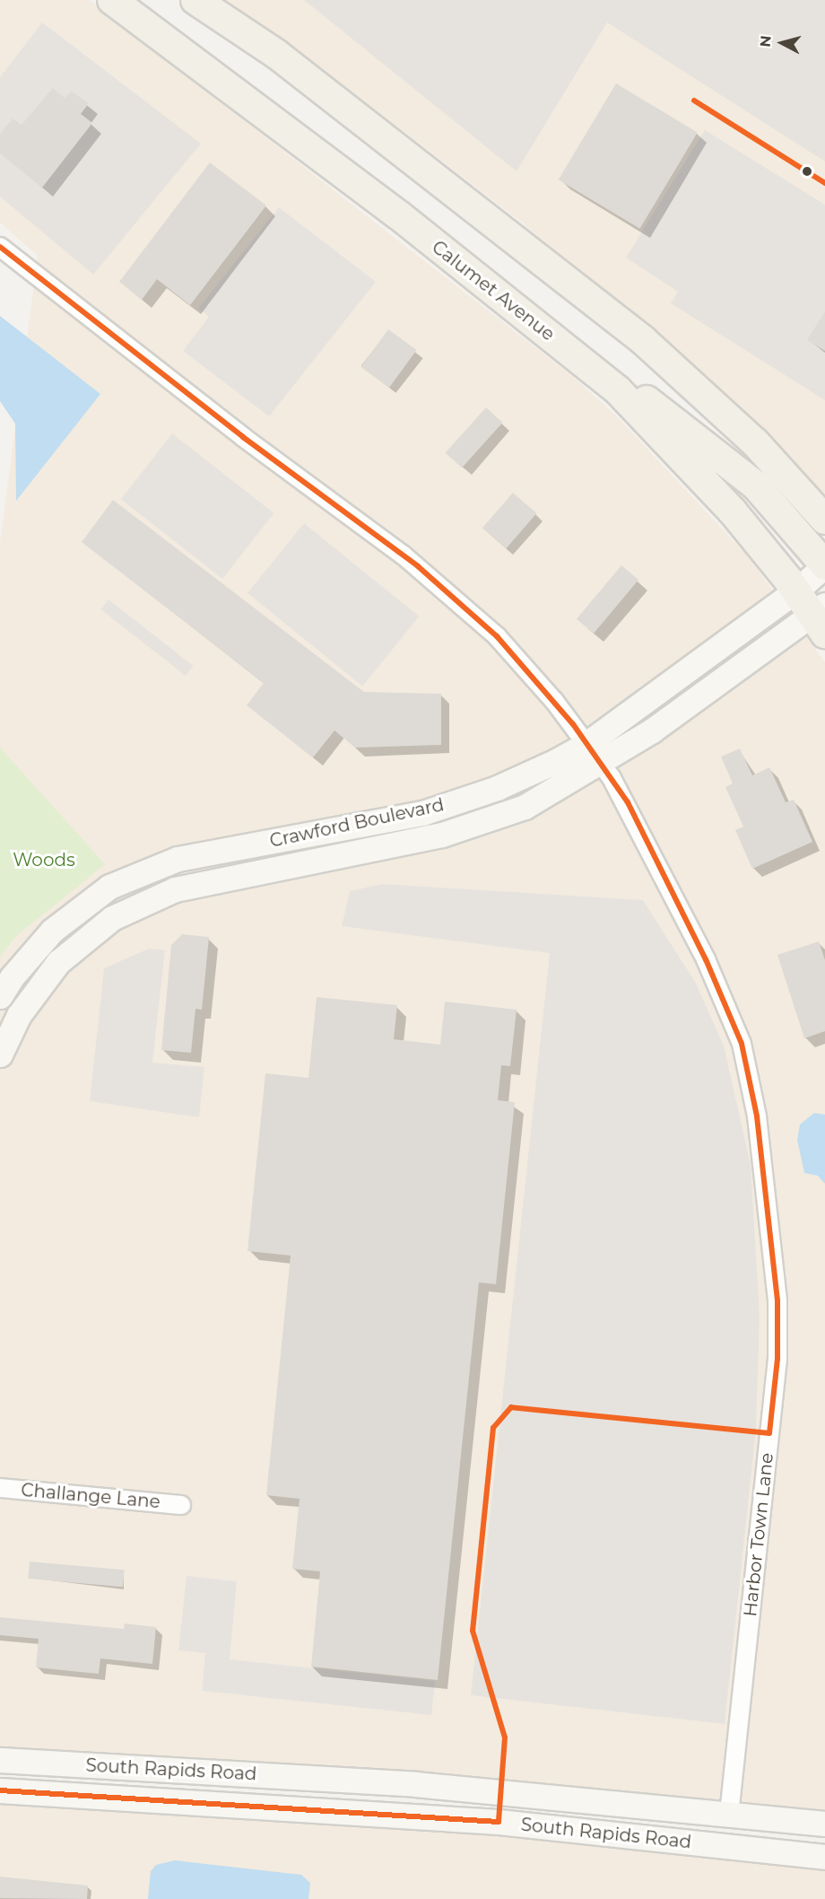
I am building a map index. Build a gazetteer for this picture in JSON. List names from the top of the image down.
{
  "streets": {
    "main road": ["Calumet Avenue"],
    "street": [
      "Crawford Boulevard",
      "Challange Lane",
      "Harbor Town Lane",
      "South Rapids Road"
    ]
  },
  "crossings": [
    ["Calumet Avenue", "Crawford Boulevard"],
    ["Crawford Boulevard", "Harbor Town Lane"],
    ["Harbor Town Lane", "South Rapids Road"]
  ],
  "parks": ["Woods"],
  "north": "left"
}
